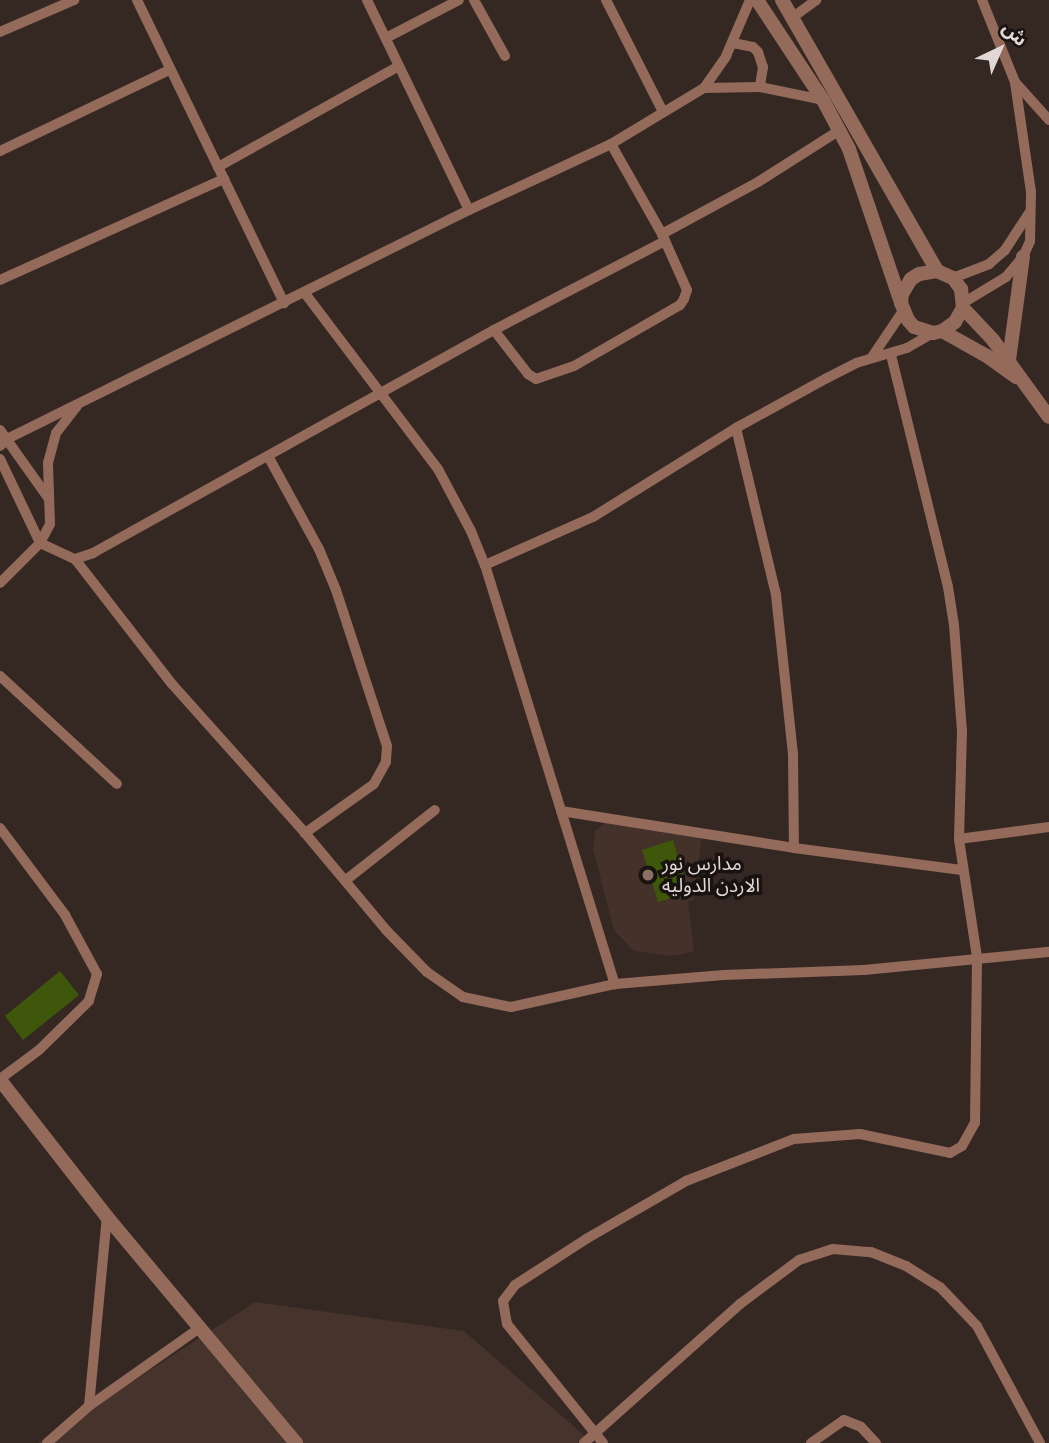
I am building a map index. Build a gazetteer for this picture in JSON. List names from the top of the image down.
{
  "places": ["مدارس نور الاردن الدوليه"],
  "north": "top right"
}
